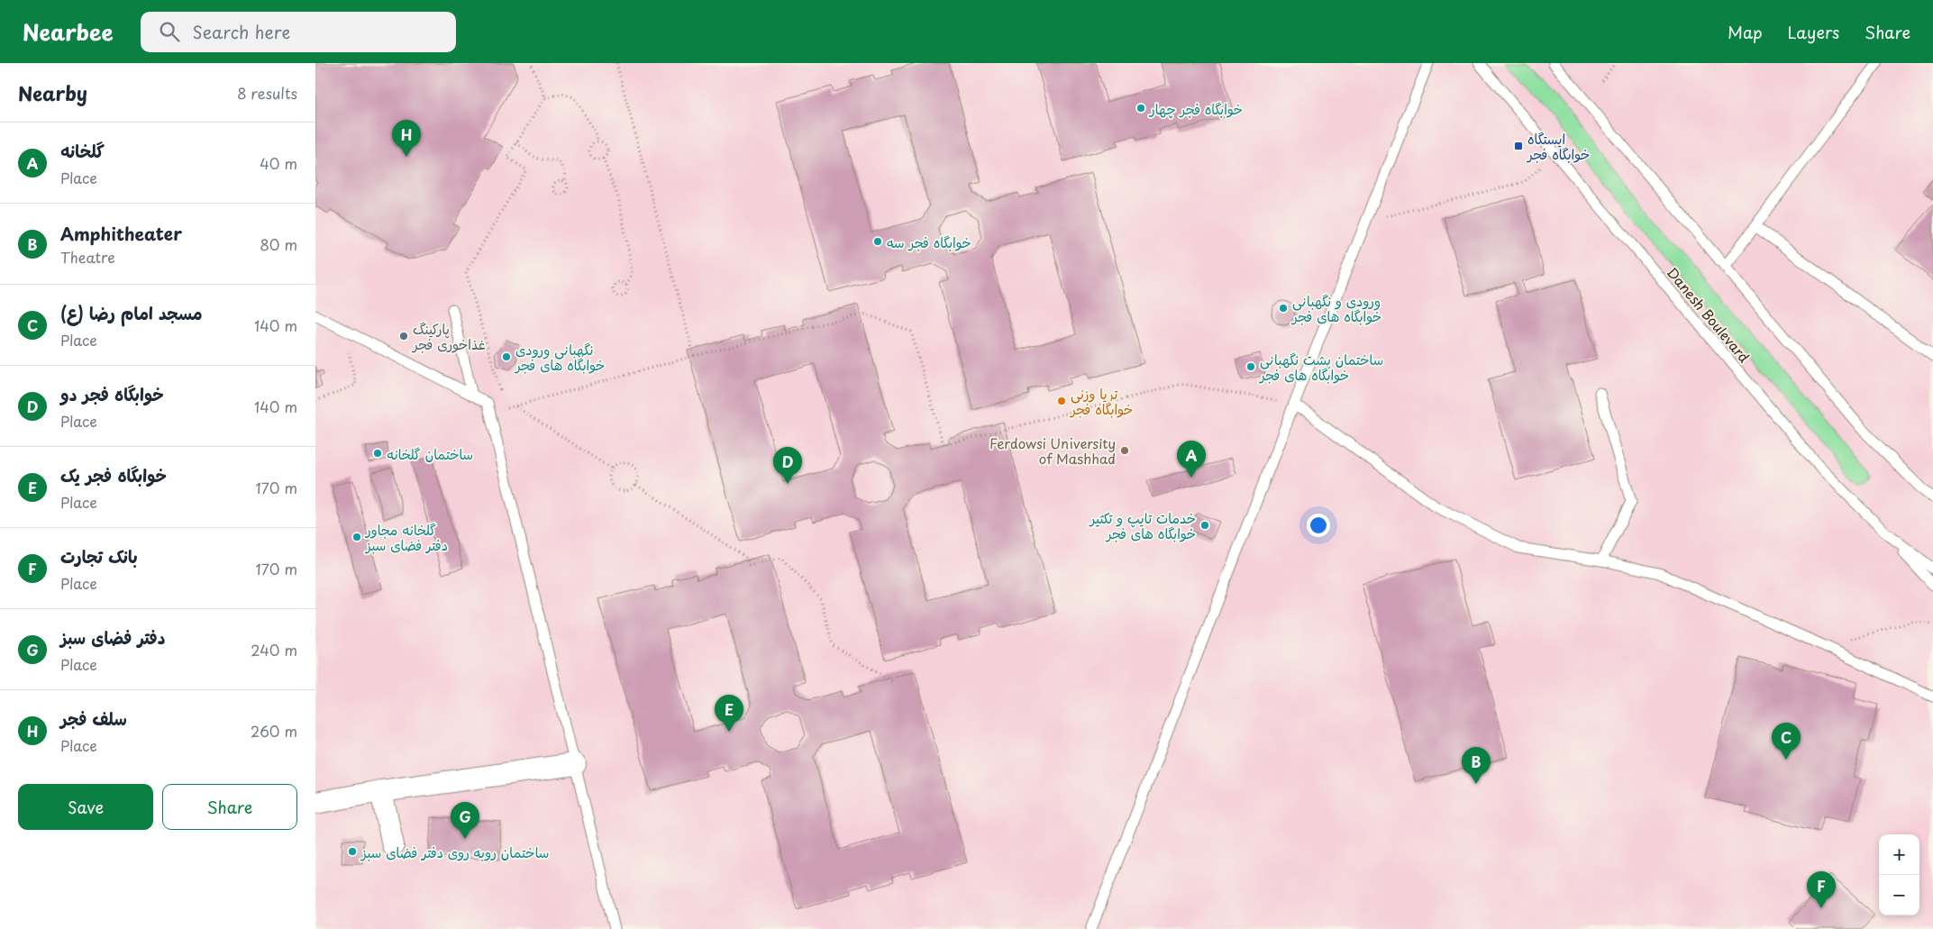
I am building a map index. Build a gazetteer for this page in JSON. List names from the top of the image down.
{
  "streets": {
    "lane": ["Danesh Boulevard"]
  },
  "places": {
    "other": [
      "خوابگاه فجر چهار",
      "خوابگاه فجر سه",
      "ورودی و نگهبانی خوابگاه های فجر",
      "پارکینگ غذاخوری فجر",
      "نگهبانی ورودی خوابگاه های فجر",
      "ساختمان پشت نگهبانی خوابگاه های فجر",
      "تریا وزنی خوابگاه فجر",
      "Ferdowsi University of Mashhad",
      "ساختمان گلخانه",
      "خدمات تایپ و تکثیر خوابگاه های فجر",
      "گلخانه مجاور دفتر فضای سبز",
      "ساختمان روبه روی دفتر فضای سبز"
    ],
    "transit": ["ایستگاه خوابگاه فجر"]
  },
  "page": {
    "header": "Nearbee",
    "search": "Search here",
    "nav": ["Map", "Layers", "Share"],
    "heading": ["Nearby", "8 results"],
    "pins": [
      "H",
      "A",
      "D",
      "E",
      "C",
      "B",
      "G",
      "F"
    ],
    "list": [
      {
        "mark": "A",
        "name": "گلخانه",
        "note": "Place",
        "value": "40 m"
      },
      {
        "mark": "B",
        "name": "Amphitheater",
        "note": "Theatre",
        "value": "80 m"
      },
      {
        "mark": "C",
        "name": "مسجد امام رضا (ع)",
        "note": "Place",
        "value": "140 m"
      },
      {
        "mark": "D",
        "name": "خوابگاه فجر دو",
        "note": "Place",
        "value": "140 m"
      },
      {
        "mark": "E",
        "name": "خوابگاه فجر یک",
        "note": "Place",
        "value": "170 m"
      },
      {
        "mark": "F",
        "name": "بانک تجارت",
        "note": "Place",
        "value": "170 m"
      },
      {
        "mark": "G",
        "name": "دفتر فضای سبز",
        "note": "Place",
        "value": "240 m"
      },
      {
        "mark": "H",
        "name": "سلف فجر",
        "note": "Place",
        "value": "260 m"
      }
    ],
    "buttons": ["Save", "Share"],
    "map_buttons": ["+", "−"]
  }
}
